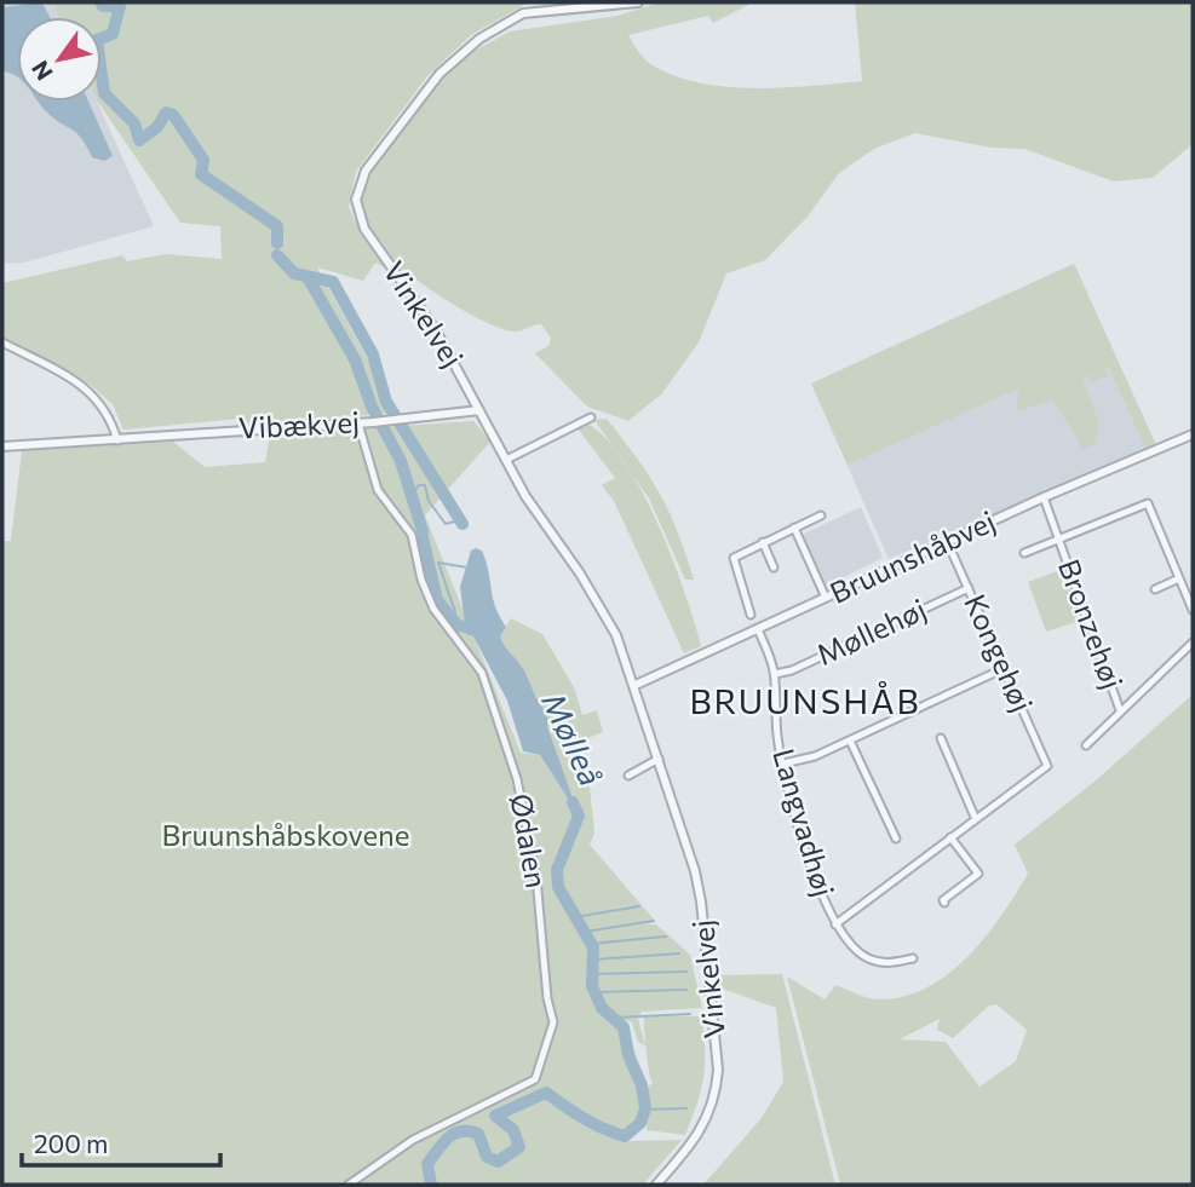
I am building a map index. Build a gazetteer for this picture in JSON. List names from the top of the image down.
{
  "streets": {
    "street": [
      "Vinkelvej",
      "Vibækvej",
      "Bruunshåbvej",
      "Bronzehøj",
      "Møllehøj",
      "Kongehøj",
      "Langvadhøj",
      "Ødalen"
    ]
  },
  "crossings": [
    ["Vinkelvej", "Vibækvej"],
    ["Vinkelvej", "Bruunshåbvej"],
    ["Vibækvej", "Ødalen"],
    ["Bruunshåbvej", "Bronzehøj"],
    ["Bruunshåbvej", "Kongehøj"],
    ["Bruunshåbvej", "Langvadhøj"],
    ["Møllehøj", "Kongehøj"],
    ["Møllehøj", "Langvadhøj"]
  ],
  "districts": ["BRUUNSHÅB"],
  "water": ["Mølleå"],
  "parks": ["Bruunshåbskovene"],
  "scale_bar": "200 m",
  "north": "bottom left"
}
